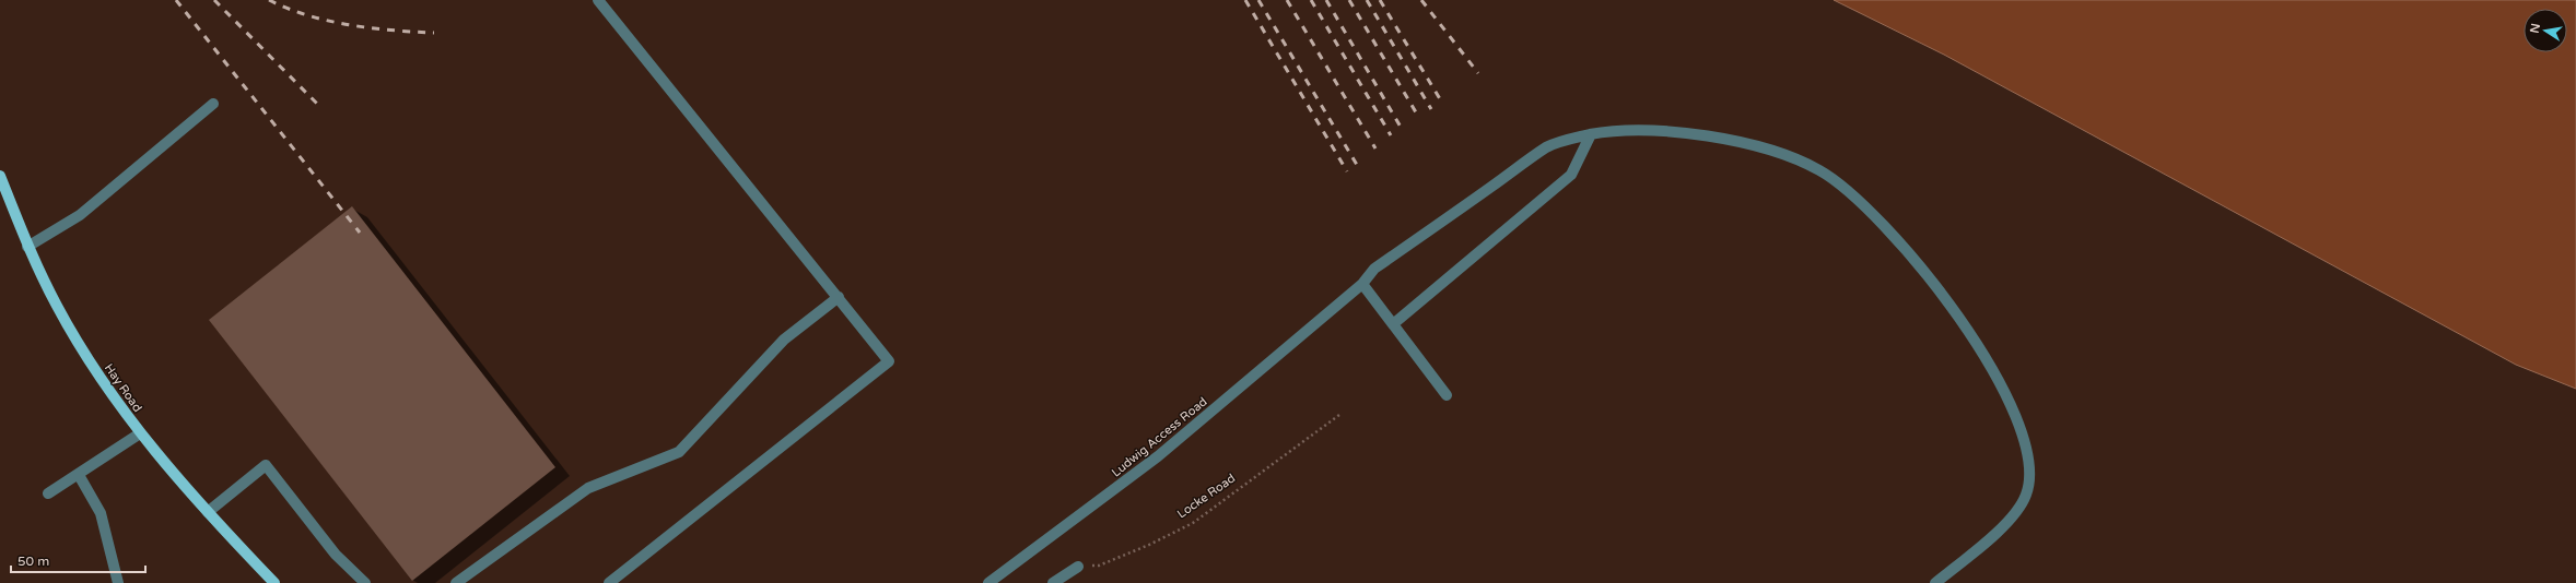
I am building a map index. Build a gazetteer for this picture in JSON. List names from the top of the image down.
{
  "streets": {
    "main road": ["Hay Road"],
    "street": ["Ludwig Access Road"],
    "path": ["Locke Road"]
  },
  "scale_bar": "50 m",
  "north": "left"
}
